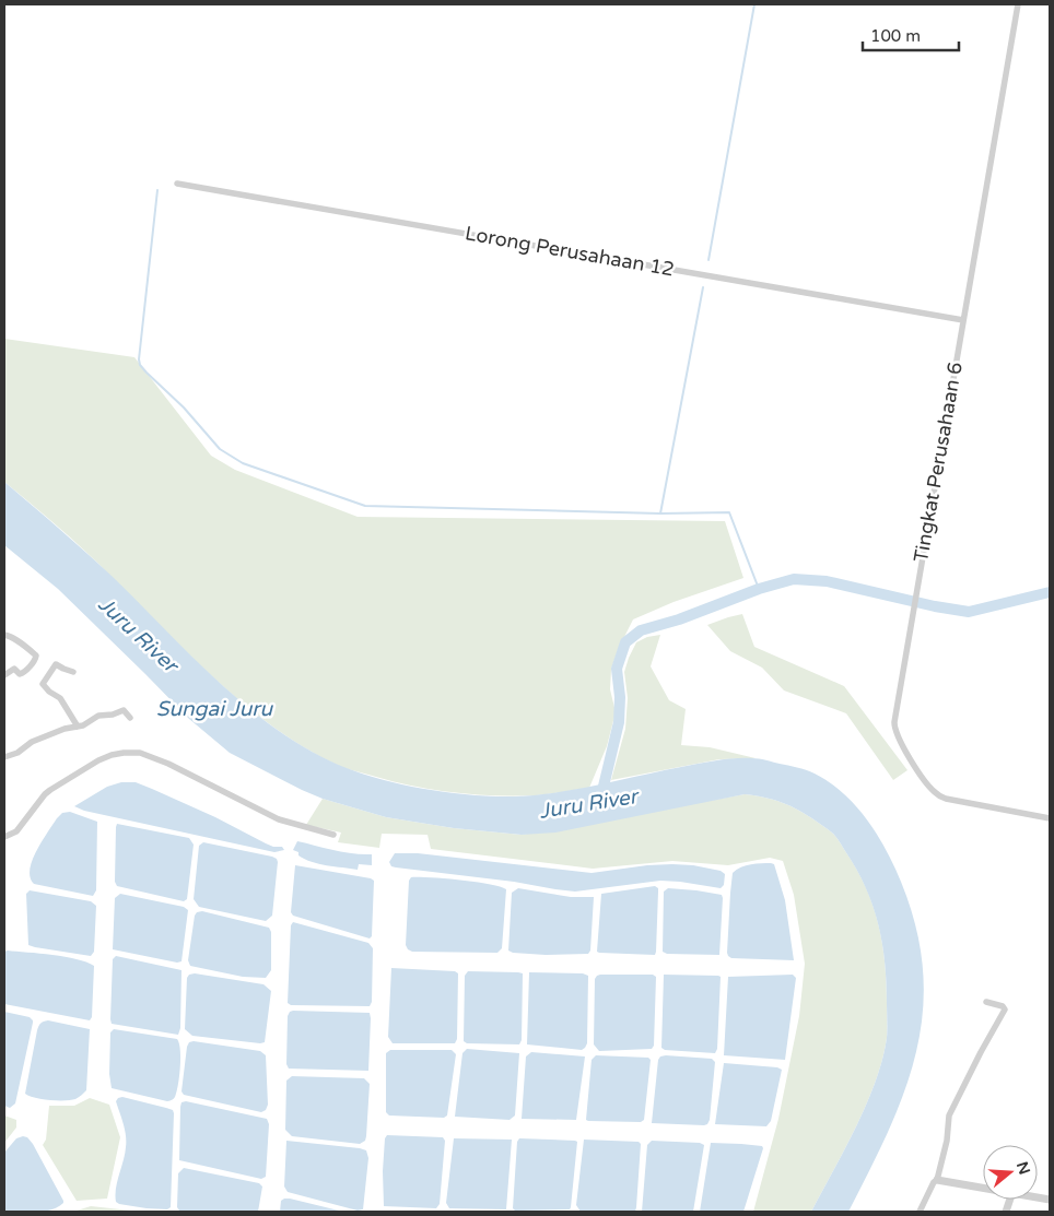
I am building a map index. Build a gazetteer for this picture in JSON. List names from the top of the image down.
{
  "streets": {
    "street": ["Lorong Perusahaan 12", "Tingkat Perusahaan 6"]
  },
  "crossings": [
    ["Lorong Perusahaan 12", "Tingkat Perusahaan 6"]
  ],
  "water": ["Juru River", "Sungai Juru"],
  "scale_bar": "100 m",
  "north": "right"
}
